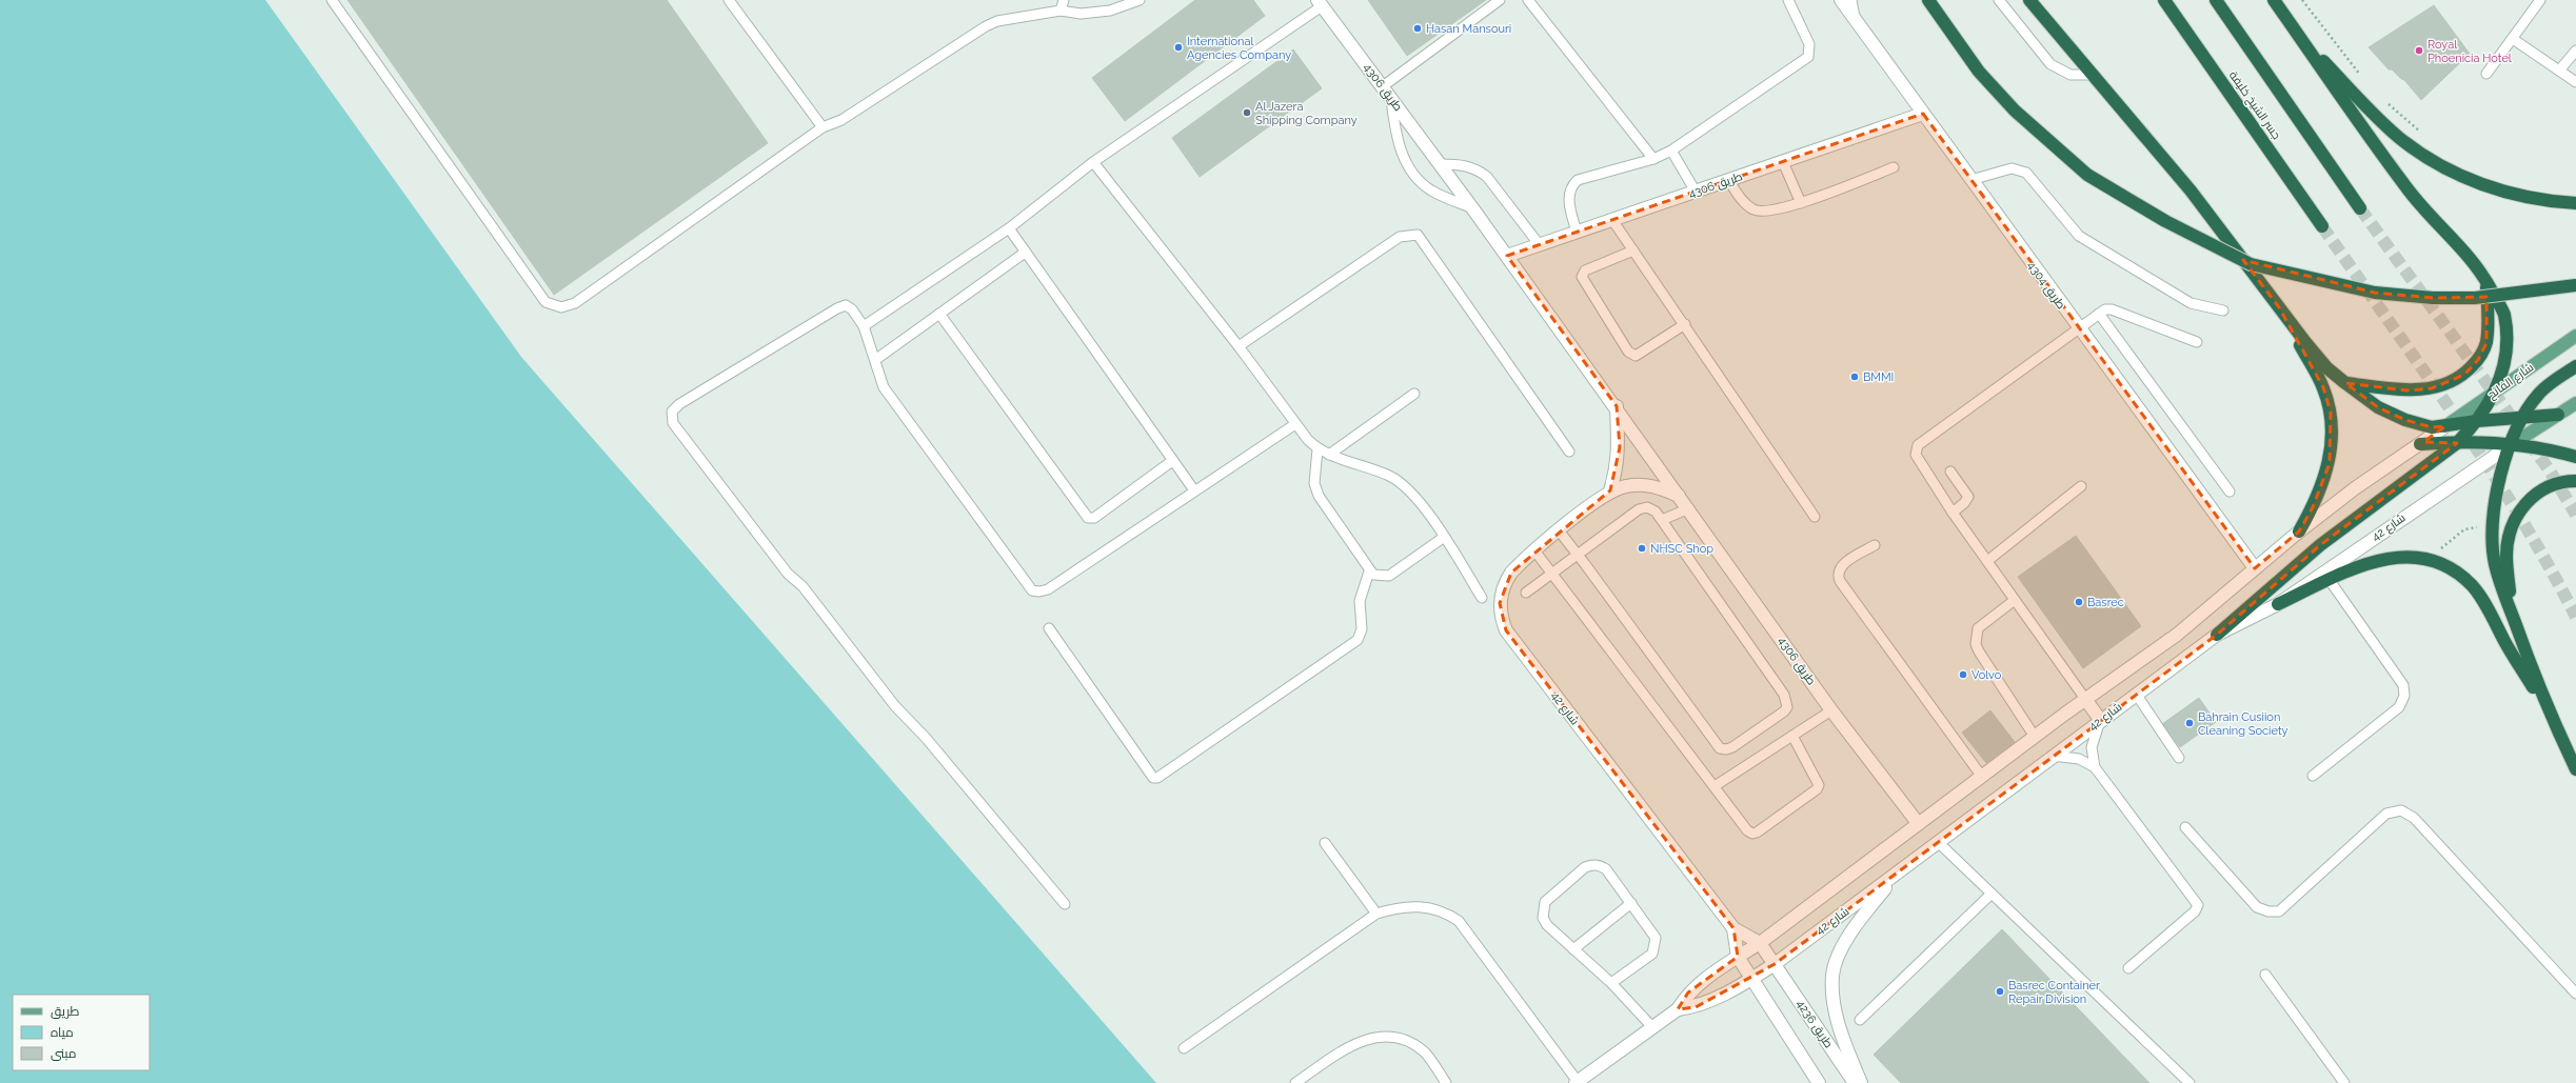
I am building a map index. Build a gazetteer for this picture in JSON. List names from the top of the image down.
{
  "streets": {
    "highway": ["جسر الشيخ خليفة"],
    "main road": ["شارع الفاتح"],
    "street": [
      "طريق 4306",
      "طريق 4304",
      "شارع 42",
      "طريق 4236"
    ]
  },
  "crossings": [
    ["طريق 4306", "طريق 4304"],
    ["طريق 4306", "شارع 42"],
    ["طريق 4304", "شارع 42"],
    ["شارع الفاتح", "شارع 42"],
    ["شارع 42", "طريق 4236"]
  ],
  "places": [
    "Hasan Mansouri",
    "International Agencies Company",
    "Royal Phoenicia Hotel",
    "Al Jazera Shipping Company",
    "BMMI",
    "NHSC Shop",
    "Basrec",
    "Volvo",
    "Bahrain Cusiion Cleaning Society",
    "Basrec Container Repair Division"
  ],
  "legend": ["طريق", "مياه", "مبنى"]
}
